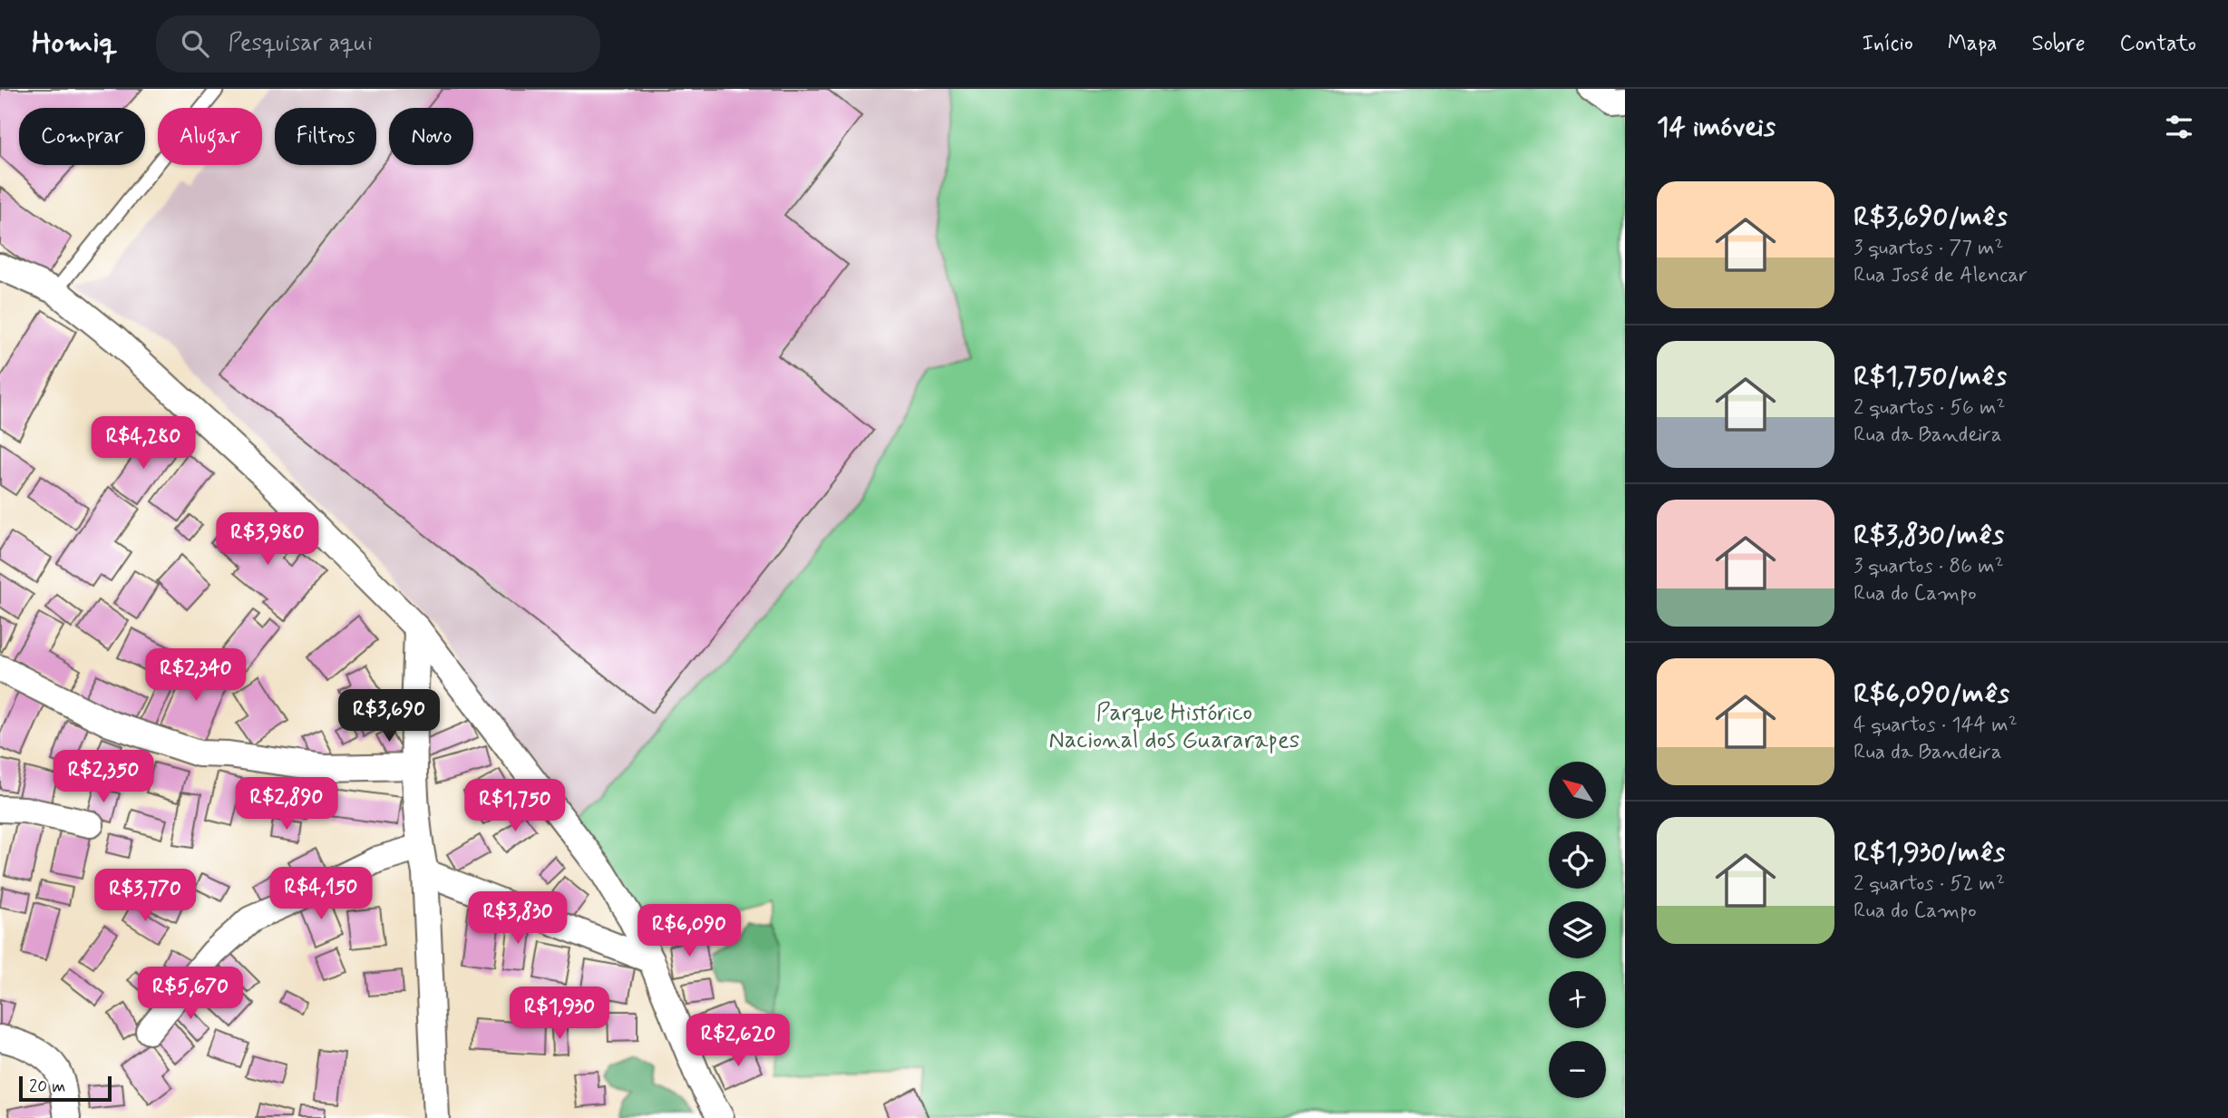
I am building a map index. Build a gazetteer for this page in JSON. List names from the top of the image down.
{
  "parks": ["Parque Histórico Nacional dos Guararapes"],
  "scale_bar": "20 m",
  "north": "top left",
  "page": {
    "header": "Homiq",
    "search": "Pesquisar aqui",
    "nav": [
      "Início",
      "Mapa",
      "Sobre",
      "Contato"
    ],
    "heading": "14 imóveis",
    "chip": [
      "Comprar",
      "Alugar",
      "Filtros",
      "Novo"
    ],
    "list": [
      {
        "name": "R$3,690/mês",
        "note": "3 quartos · 77 m² · Rua José de Alencar"
      },
      {
        "name": "R$1,750/mês",
        "note": "2 quartos · 56 m² · Rua da Bandeira"
      },
      {
        "name": "R$3,830/mês",
        "note": "3 quartos · 86 m² · Rua do Campo"
      },
      {
        "name": "R$6,090/mês",
        "note": "4 quartos · 144 m² · Rua da Bandeira"
      },
      {
        "name": "R$1,930/mês",
        "note": "2 quartos · 52 m² · Rua do Campo"
      }
    ],
    "price": [
      "R$4,280",
      "R$3,980",
      "R$2,340",
      "R$3,690",
      "R$2,350",
      "R$2,890",
      "R$1,750",
      "R$4,150",
      "R$3,770",
      "R$3,830",
      "R$6,090",
      "R$5,670",
      "R$1,930",
      "R$2,620"
    ],
    "map_buttons": ["+", "−"],
    "scale": "20 m"
  }
}
